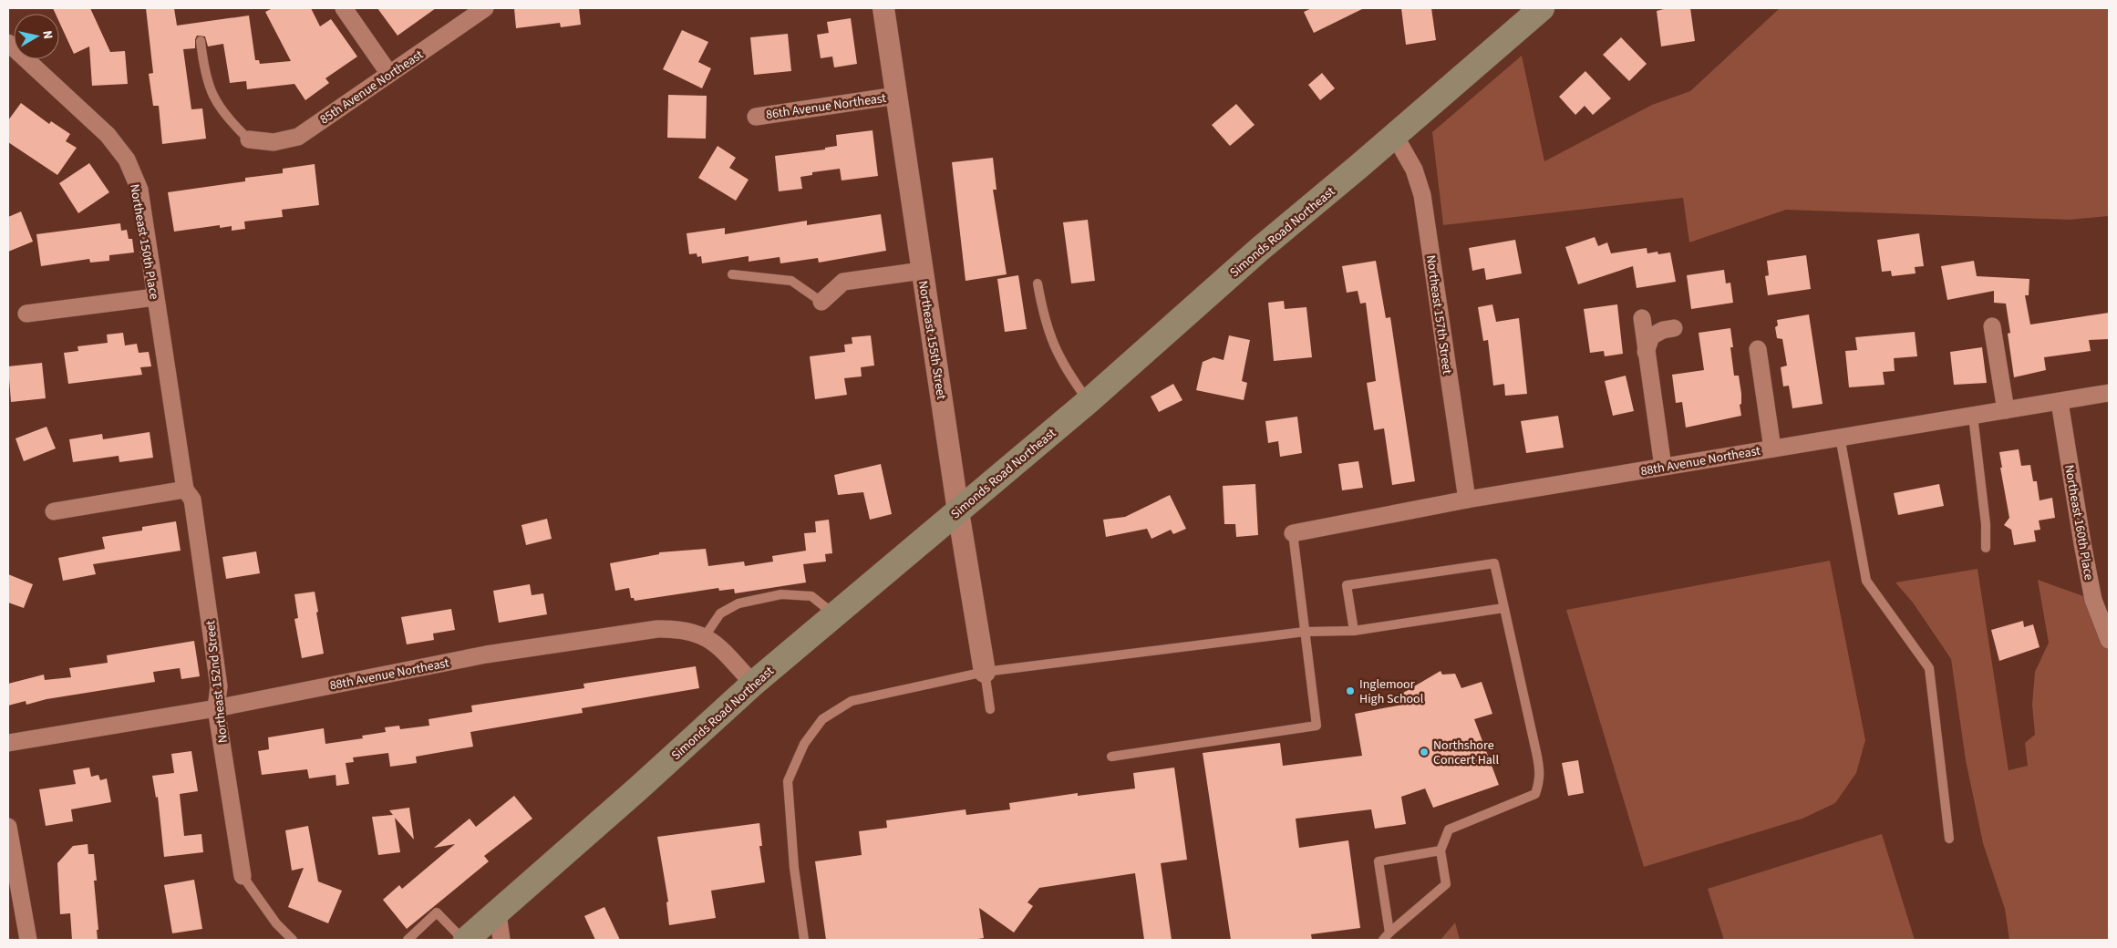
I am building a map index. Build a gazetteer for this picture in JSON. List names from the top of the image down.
{
  "streets": {
    "main road": ["Simonds Road Northeast"],
    "street": [
      "85th Avenue Northeast",
      "86th Avenue Northeast",
      "Northeast 150th Place",
      "Northeast 157th Street",
      "Northeast 155th Street",
      "88th Avenue Northeast",
      "Northeast 160th Place",
      "Northeast 152nd Street"
    ]
  },
  "crossings": [
    ["86th Avenue Northeast", "Northeast 155th Street"],
    ["Simonds Road Northeast", "Northeast 157th Street"],
    ["Simonds Road Northeast", "Northeast 155th Street"],
    ["Simonds Road Northeast", "88th Avenue Northeast"],
    ["Northeast 150th Place", "Northeast 152nd Street"],
    ["Northeast 157th Street", "88th Avenue Northeast"],
    ["88th Avenue Northeast", "Northeast 160th Place"],
    ["88th Avenue Northeast", "Northeast 152nd Street"]
  ],
  "places": ["Inglemoor High School", "Northshore Concert Hall"],
  "north": "right"
}
